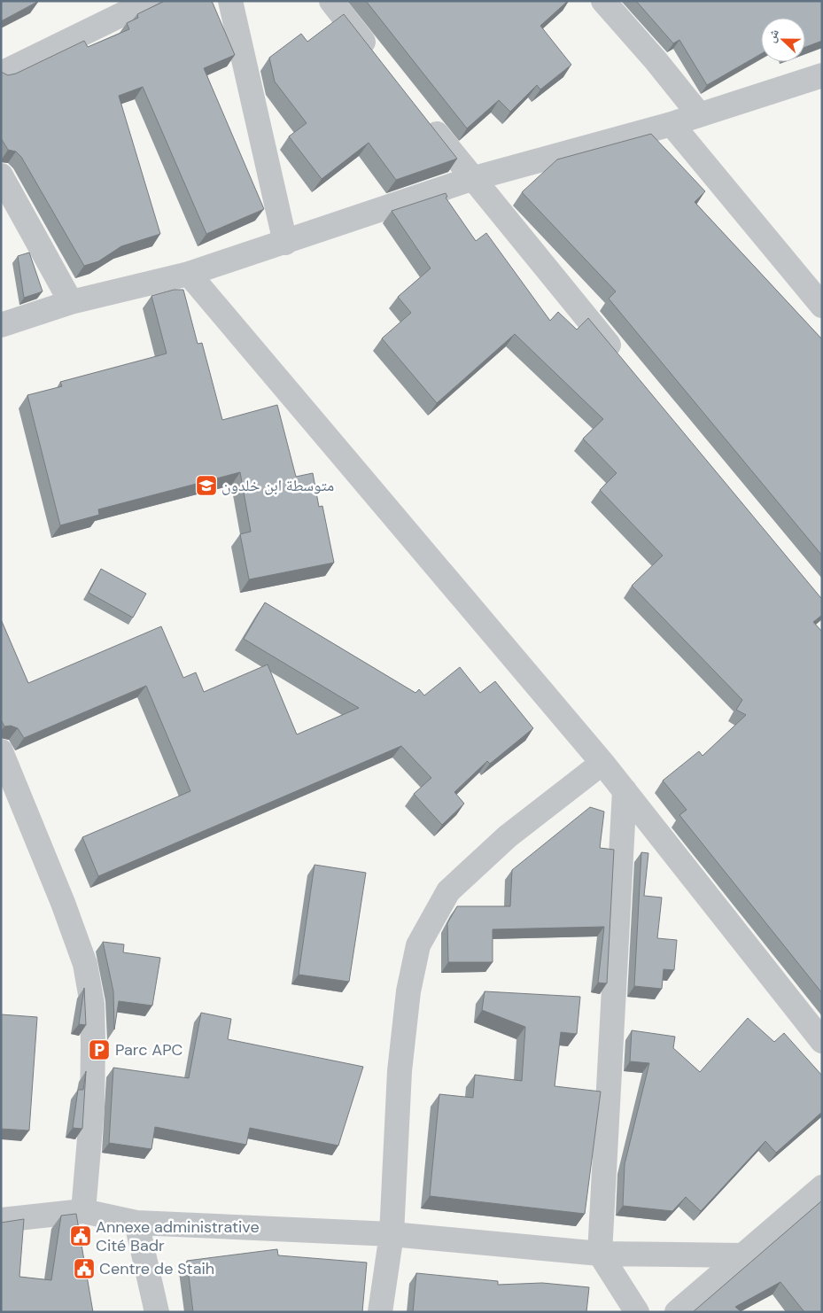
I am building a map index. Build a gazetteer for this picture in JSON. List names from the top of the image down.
{
  "places": {
    "school or university": ["متوسطة ابن خلدون"],
    "parking": ["Parc APC"],
    "public building": ["Annexe administrative Cité Badr", "Centre de Staih"]
  },
  "north": "left"
}
